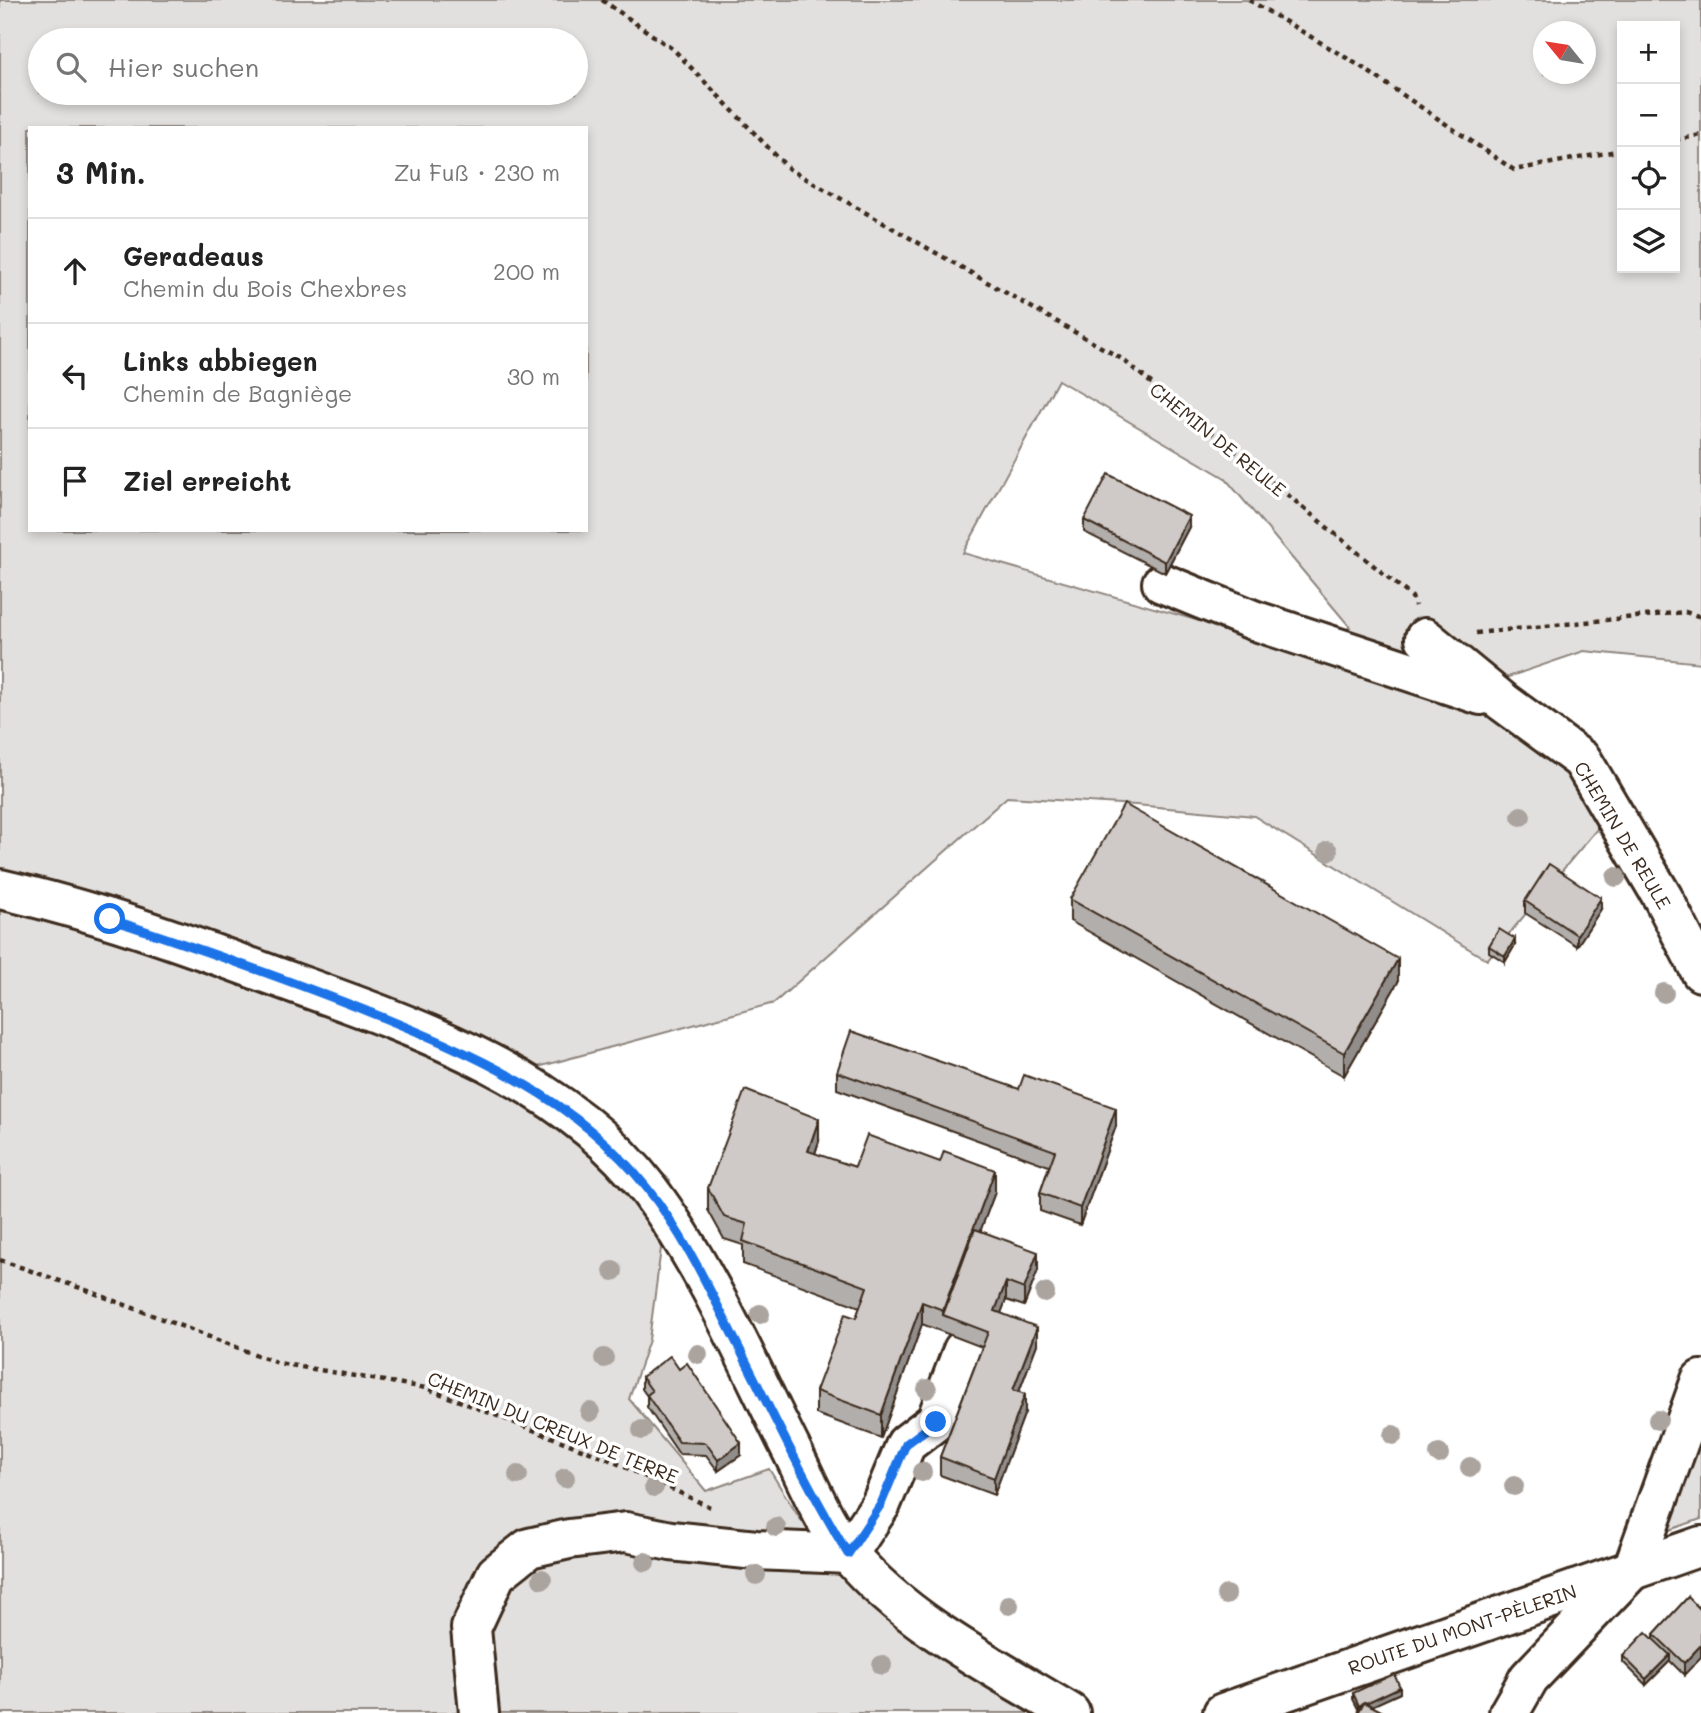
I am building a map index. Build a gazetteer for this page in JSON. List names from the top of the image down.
{
  "streets": {
    "street": ["CHEMIN DE REULE", "ROUTE DU MONT-PÈLERIN"],
    "path": ["CHEMIN DU CREUX DE TERRE"]
  },
  "north": "top left",
  "page": {
    "map_buttons": ["+", "−"],
    "search": "Hier suchen",
    "heading": ["3 Min.", "Zu Fuß · 230 m"],
    "list": [
      ["Geradeaus", "Chemin du Bois Chexbres", "200 m"],
      ["Links abbiegen", "Chemin de Bagniège", "30 m"],
      "Ziel erreicht"
    ]
  }
}
